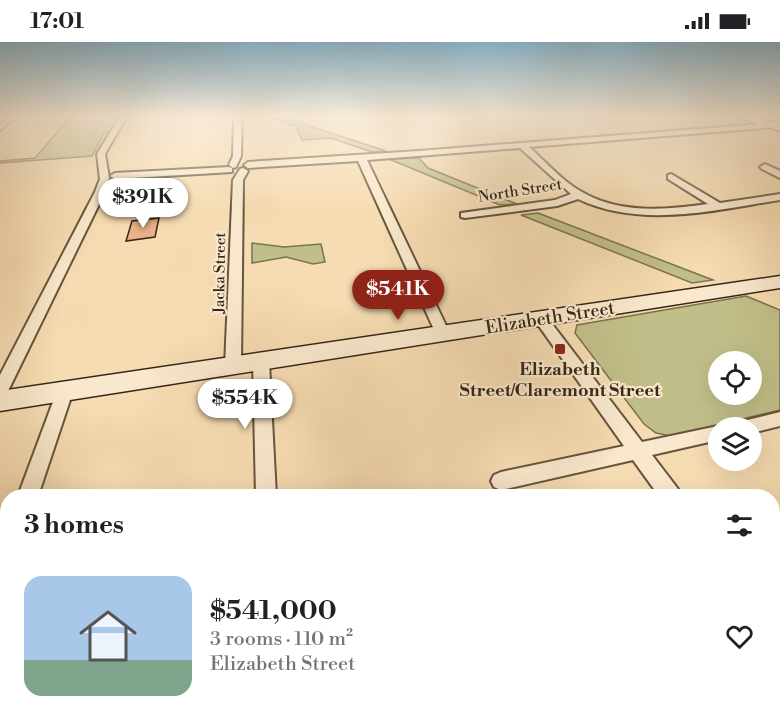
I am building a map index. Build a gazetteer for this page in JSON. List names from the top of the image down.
{
  "streets": {
    "street": ["North Street", "Jacka Street", "Elizabeth Street"]
  },
  "crossings": [
    ["Jacka Street", "Elizabeth Street"]
  ],
  "places": {
    "transit": ["Elizabeth Street/Claremont Street"]
  },
  "page": {
    "status": "17:01",
    "price": ["$391K", "$541K", "$554K"],
    "heading": "3 homes",
    "list": [
      {
        "name": "$541,000",
        "note": "3 rooms · 110 m² · Elizabeth Street"
      }
    ]
  }
}
